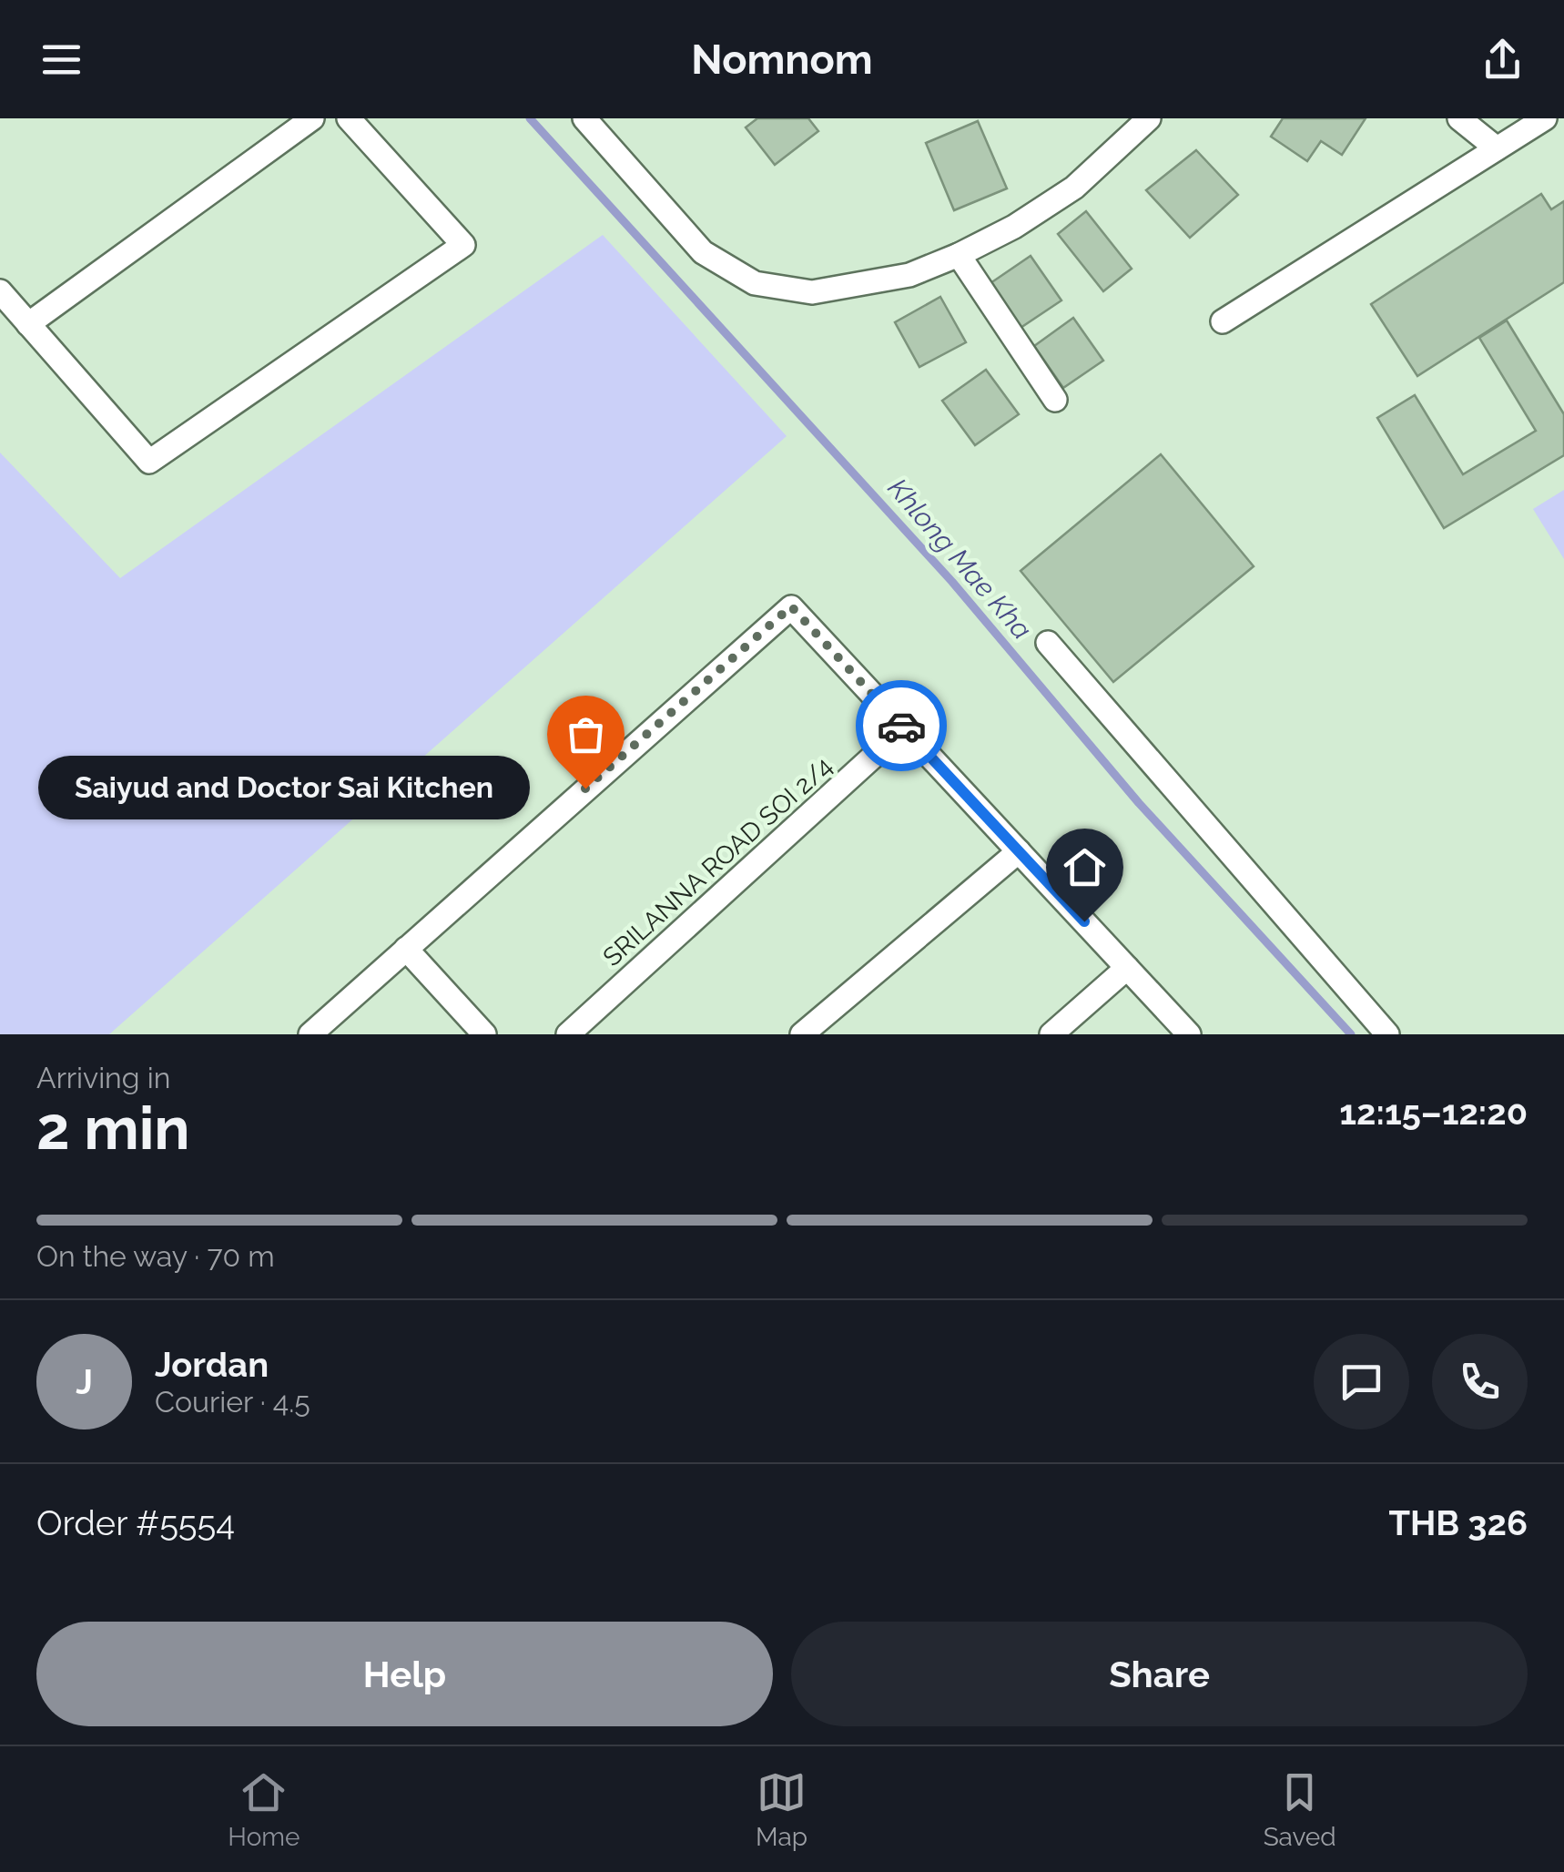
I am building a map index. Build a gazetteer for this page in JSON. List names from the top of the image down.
{
  "streets": {
    "street": ["SRILANNA ROAD SOI 2/4"]
  },
  "water": ["Khlong Mae Kha"],
  "places": ["Saiyud and Doctor Sai Kitchen"],
  "page": {
    "header": "Nomnom",
    "bubble": "Saiyud and Doctor Sai Kitchen",
    "heading": ["2 min", "Arriving in", "12:15–12:20"],
    "panel": [
      "Jordan",
      "Courier · 4.5",
      "Order #5554",
      "THB 326"
    ],
    "bar": "On the way · 70 m",
    "round": "J",
    "buttons": ["Help", "Share"],
    "tabs": ["Home", "Map", "Saved"]
  }
}
